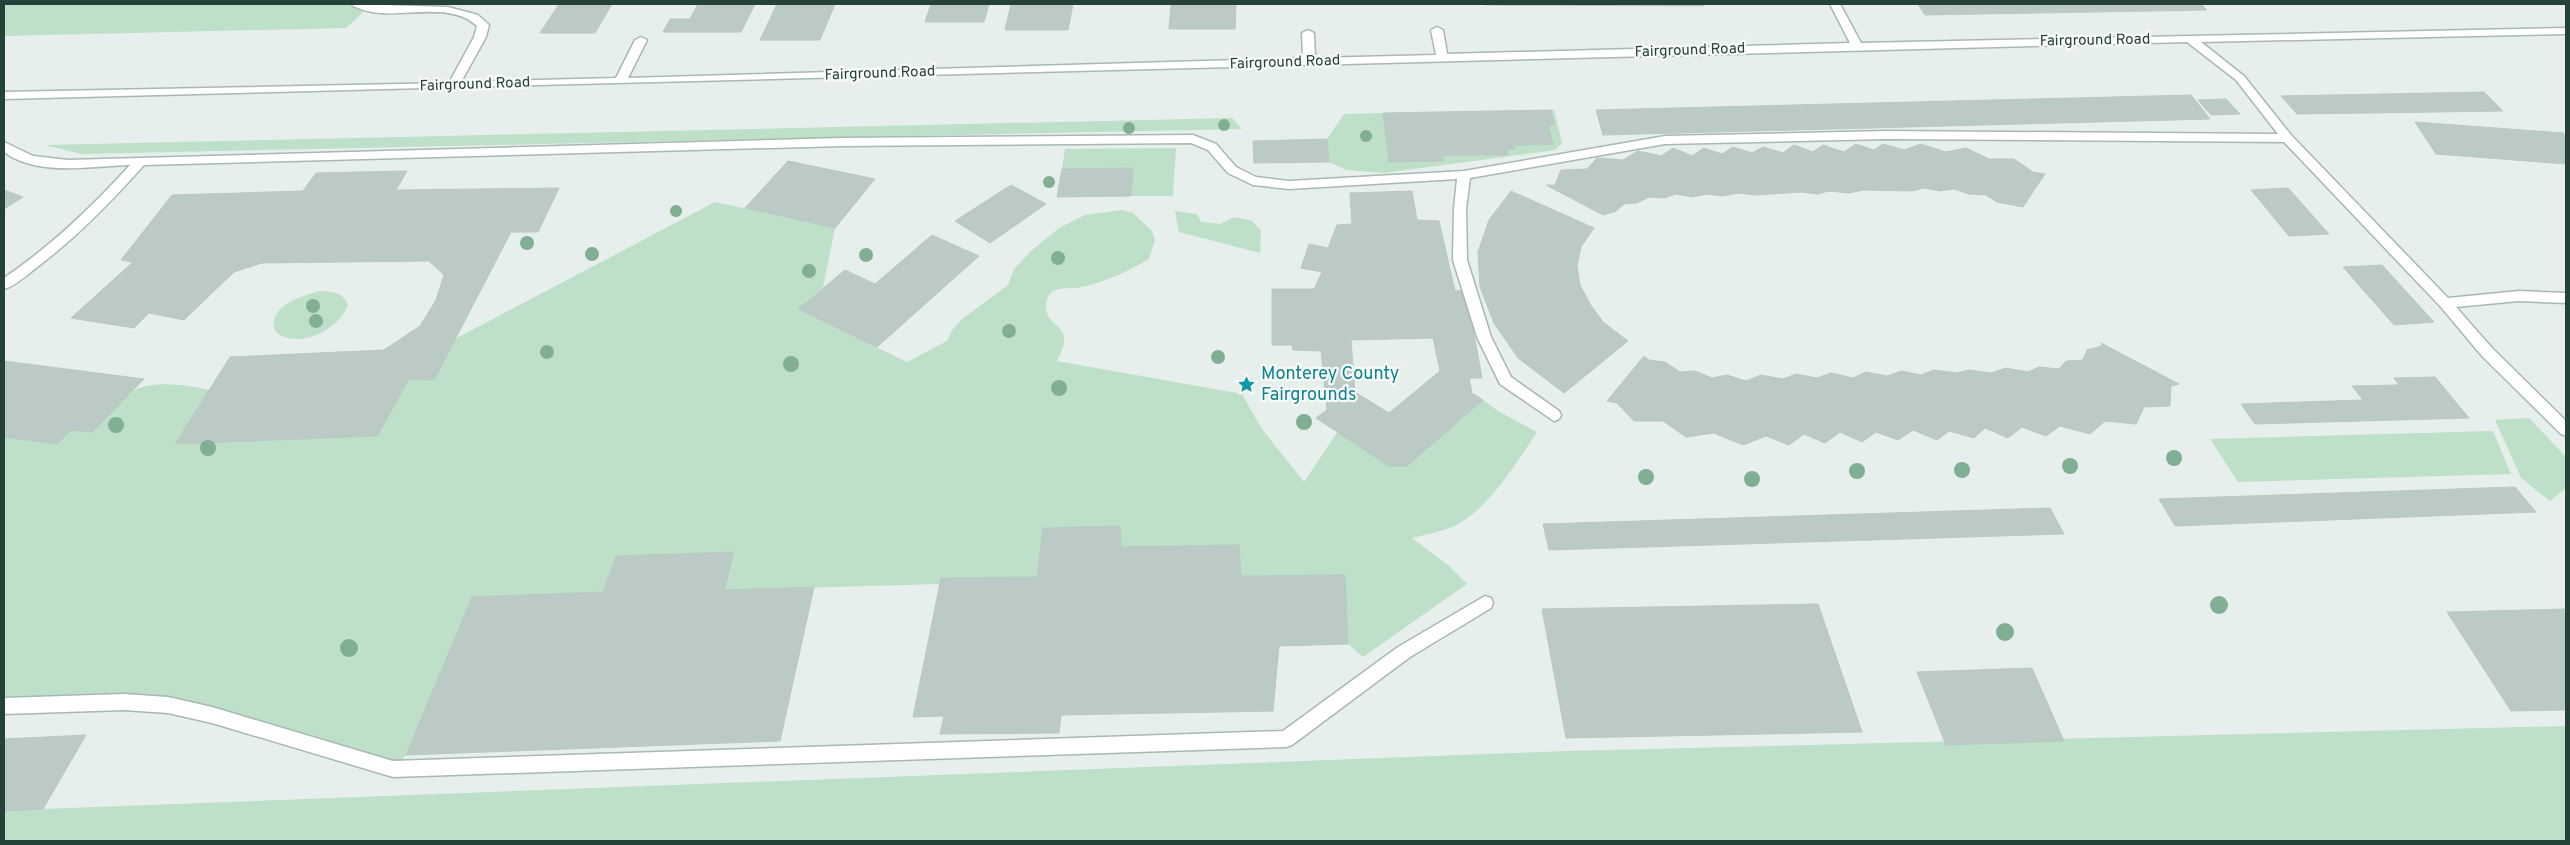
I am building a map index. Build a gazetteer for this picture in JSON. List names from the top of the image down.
{
  "streets": {
    "street": ["Fairground Road"]
  },
  "places": {
    "place": ["Monterey County Fairgrounds"]
  }
}
